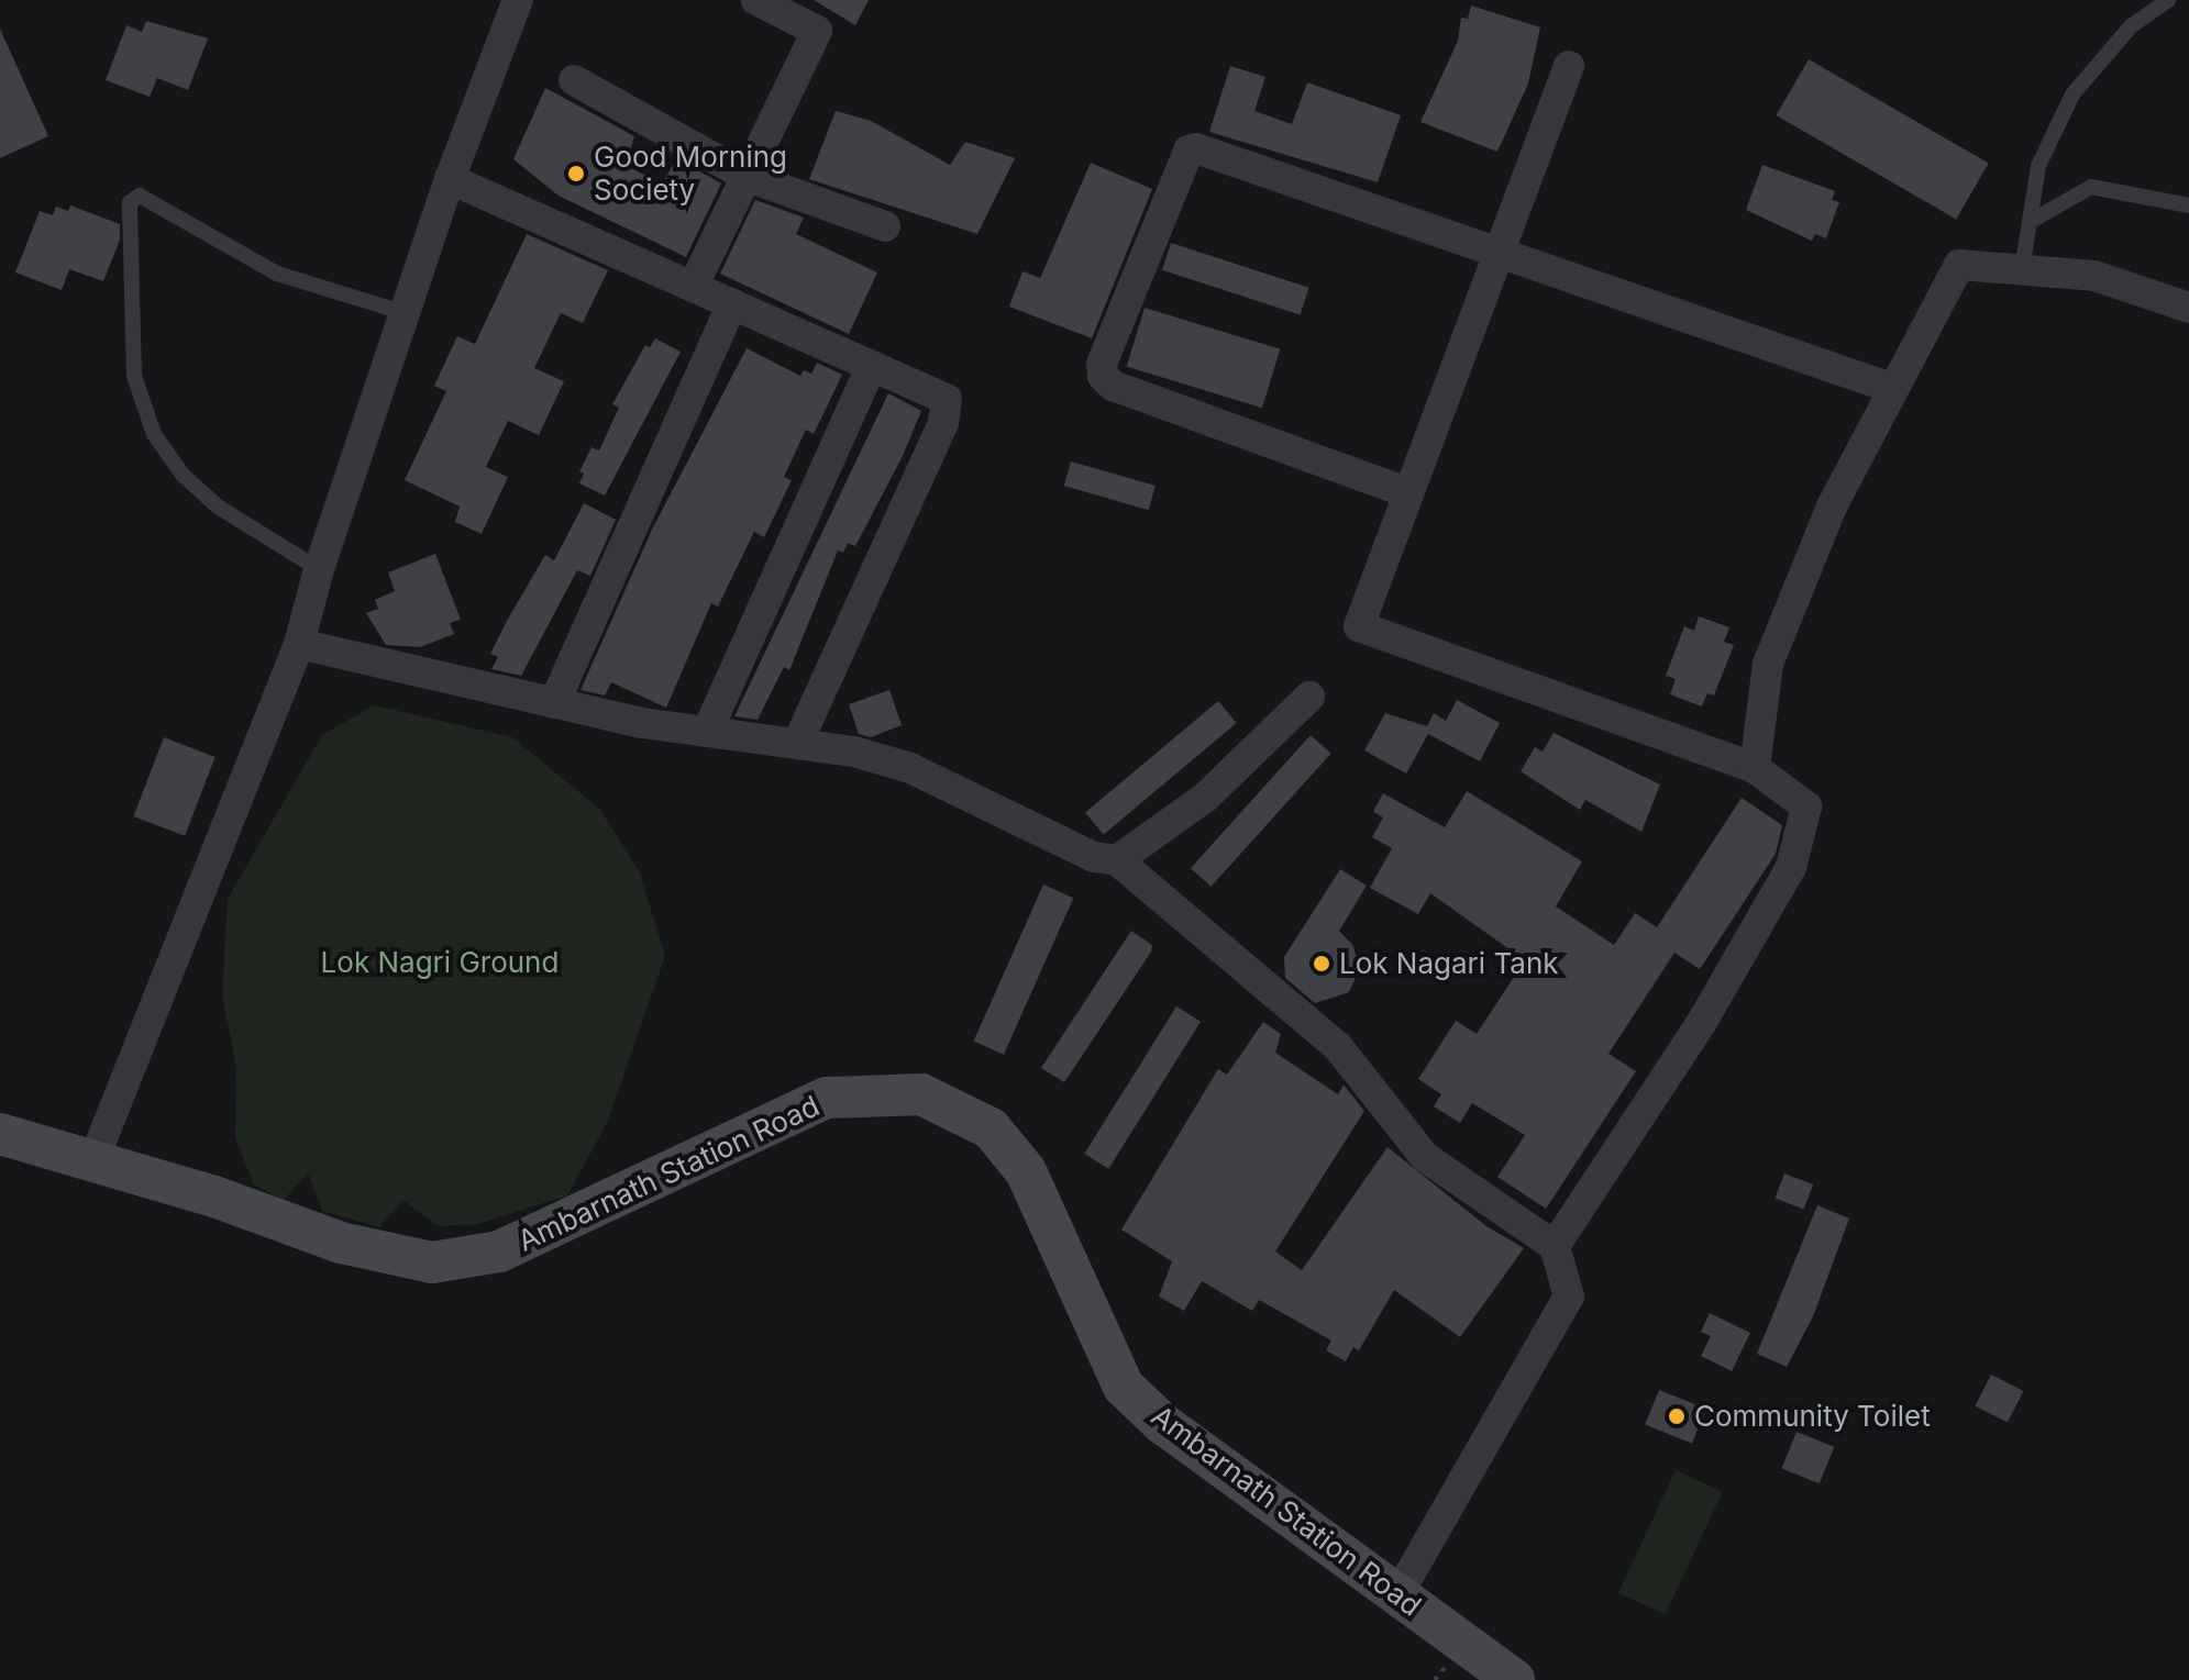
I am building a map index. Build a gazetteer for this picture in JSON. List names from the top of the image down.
{
  "streets": {
    "main road": ["Ambarnath Station Road"]
  },
  "parks": ["Lok Nagri Ground"],
  "places": ["Good Morning Society", "Lok Nagari Tank", "Community Toilet"]
}
